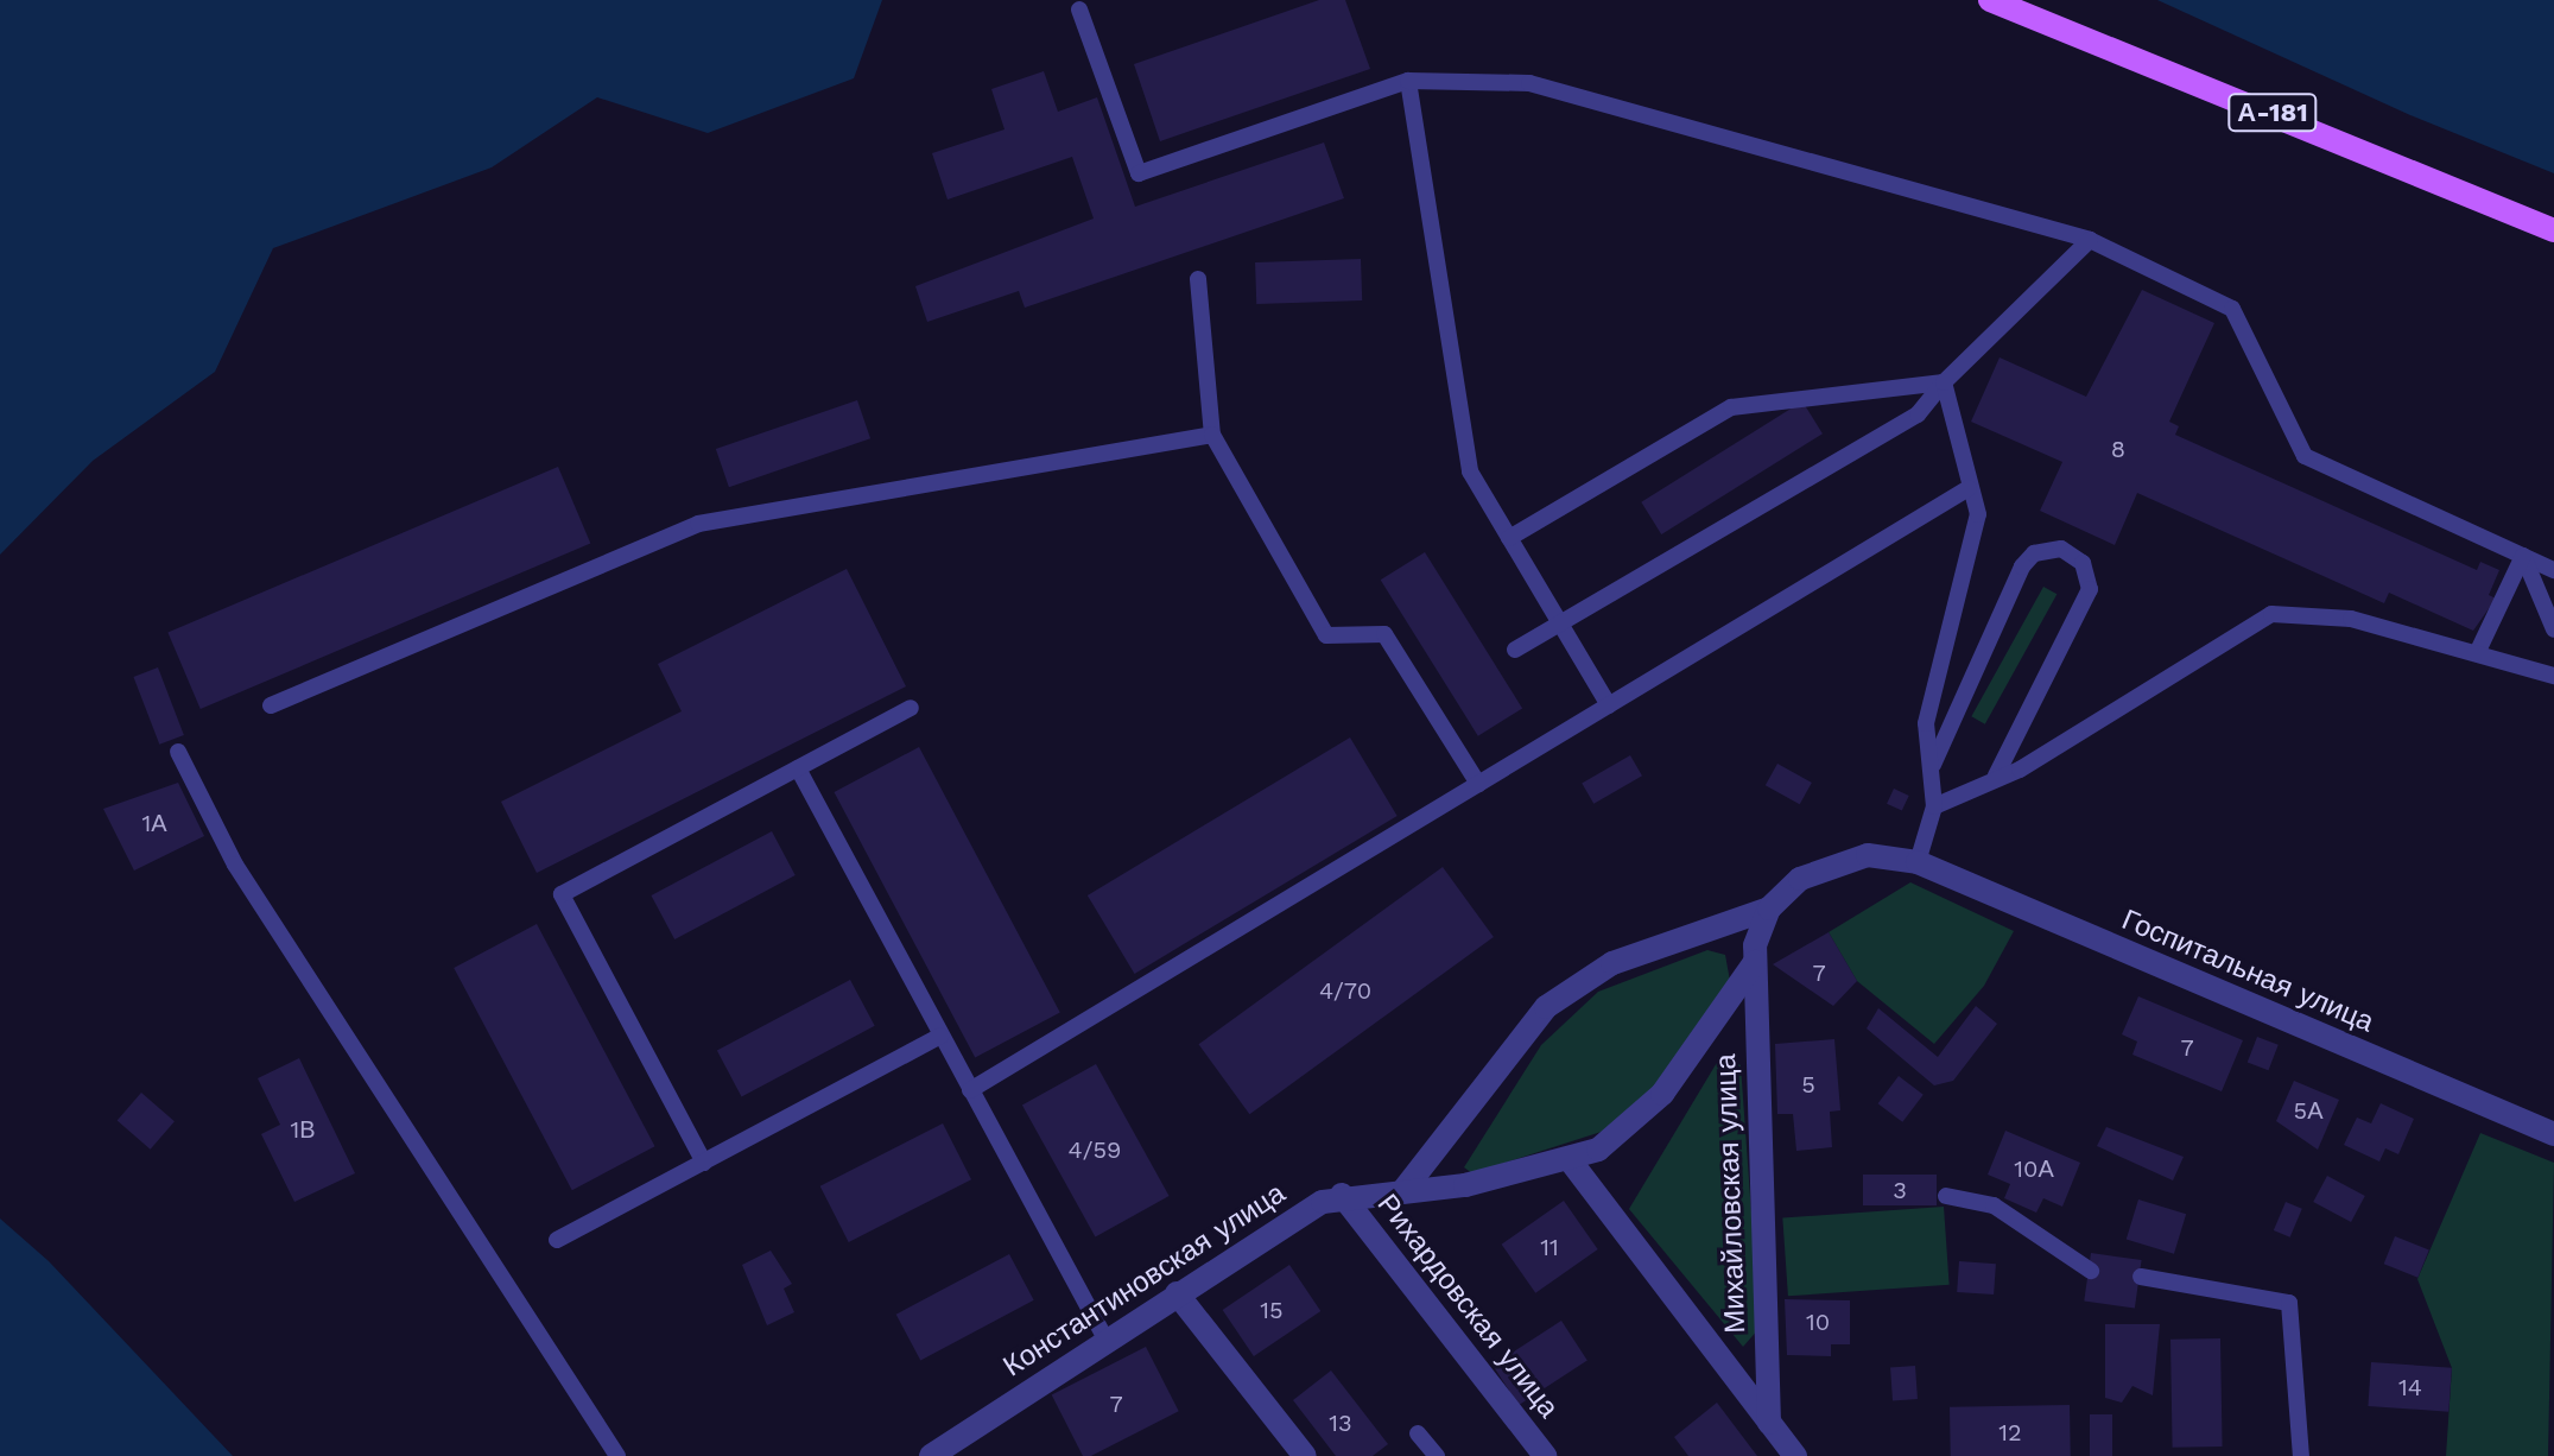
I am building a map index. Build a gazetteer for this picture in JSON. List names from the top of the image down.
{
  "streets": {
    "main road": ["А-181"],
    "street": [
      "Госпитальная улица",
      "Михайловская улица",
      "Константиновская улица",
      "Рихардовская улица"
    ]
  },
  "crossings": [
    ["Михайловская улица", "Константиновская улица"],
    ["Константиновская улица", "Рихардовская улица"]
  ],
  "house_numbers": [
    "8",
    "1А",
    "7",
    "4/70",
    "7",
    "5",
    "5А",
    "1В",
    "4/59",
    "10А",
    "3",
    "11",
    "15",
    "10",
    "14",
    "7",
    "13",
    "12"
  ]
}
